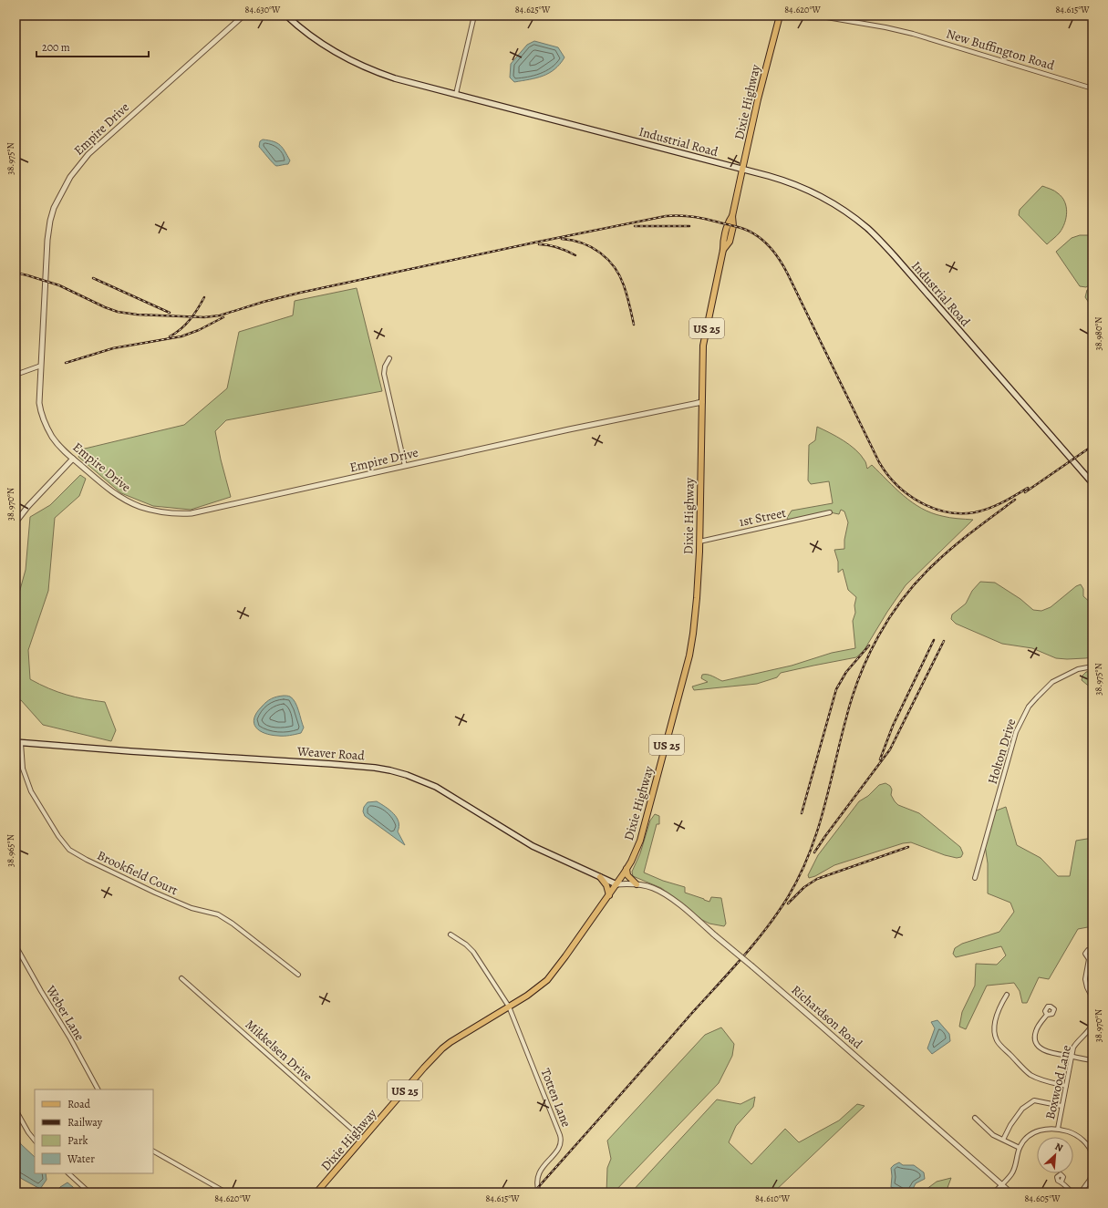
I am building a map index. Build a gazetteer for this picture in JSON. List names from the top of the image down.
{
  "streets": {
    "main road": [
      "Dixie Highway",
      "Industrial Road",
      "US 25",
      "Weaver Road"
    ],
    "street": [
      "New Buffington Road",
      "Empire Drive",
      "1st Street",
      "Holton Drive",
      "Brookfield Court",
      "Weber Lane",
      "Richardson Road",
      "Mikkelsen Drive",
      "Boxwood Lane",
      "Totten Lane"
    ]
  },
  "crossings": [
    ["Dixie Highway", "Empire Drive"],
    ["Dixie Highway", "Industrial Road"],
    ["Dixie Highway", "1st Street"],
    ["Dixie Highway", "Weaver Road"],
    ["Dixie Highway", "Richardson Road"],
    ["Dixie Highway", "Mikkelsen Drive"],
    ["Dixie Highway", "Totten Lane"],
    ["Weaver Road", "Brookfield Court"],
    ["Weaver Road", "Richardson Road"]
  ],
  "legend": [
    "Road",
    "Railway",
    "Park",
    "Water"
  ],
  "scale_bar": "200 m",
  "north": "top right",
  "coordinates": [
    "84.630°W",
    "84.625°W",
    "84.620°W",
    "84.615°W",
    "38.975°N",
    "38.980°N",
    "38.970°N",
    "38.965°N",
    "84.610°W",
    "84.605°W"
  ]
}
